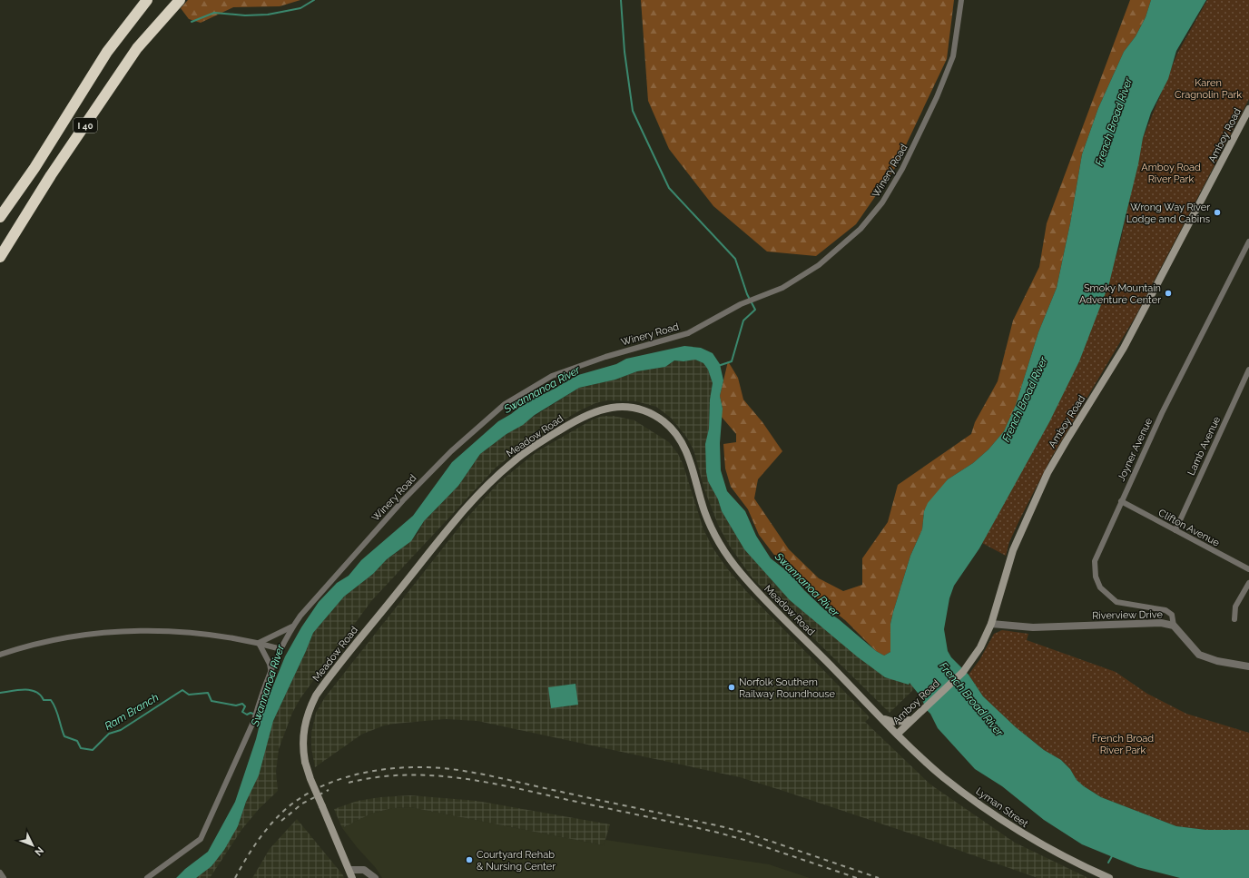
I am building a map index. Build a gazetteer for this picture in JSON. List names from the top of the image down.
{
  "streets": {
    "highway": ["I 40"],
    "main road": ["Amboy Road", "Meadow Road", "Lyman Street"],
    "street": [
      "Winery Road",
      "Lamb Avenue",
      "Joyner Avenue",
      "Clifton Avenue",
      "Riverview Drive"
    ]
  },
  "crossings": [
    ["Amboy Road", "Meadow Road"],
    ["Amboy Road", "Riverview Drive"],
    ["Amboy Road", "Lyman Street"],
    ["Meadow Road", "Lyman Street"],
    ["Lamb Avenue", "Clifton Avenue"],
    ["Joyner Avenue", "Clifton Avenue"],
    ["Joyner Avenue", "Riverview Drive"]
  ],
  "water": ["French Broad River", "Swannanoa River", "Ram Branch"],
  "parks": ["Karen Cragnolin Park", "Amboy Road River Park", "French Broad River Park"],
  "places": [
    "Wrong Way River Lodge and Cabins",
    "Smoky Mountain Adventure Center",
    "Norfolk Southern Railway Roundhouse",
    "Courtyard Rehab & Nursing Center"
  ],
  "north": "bottom right"
}
